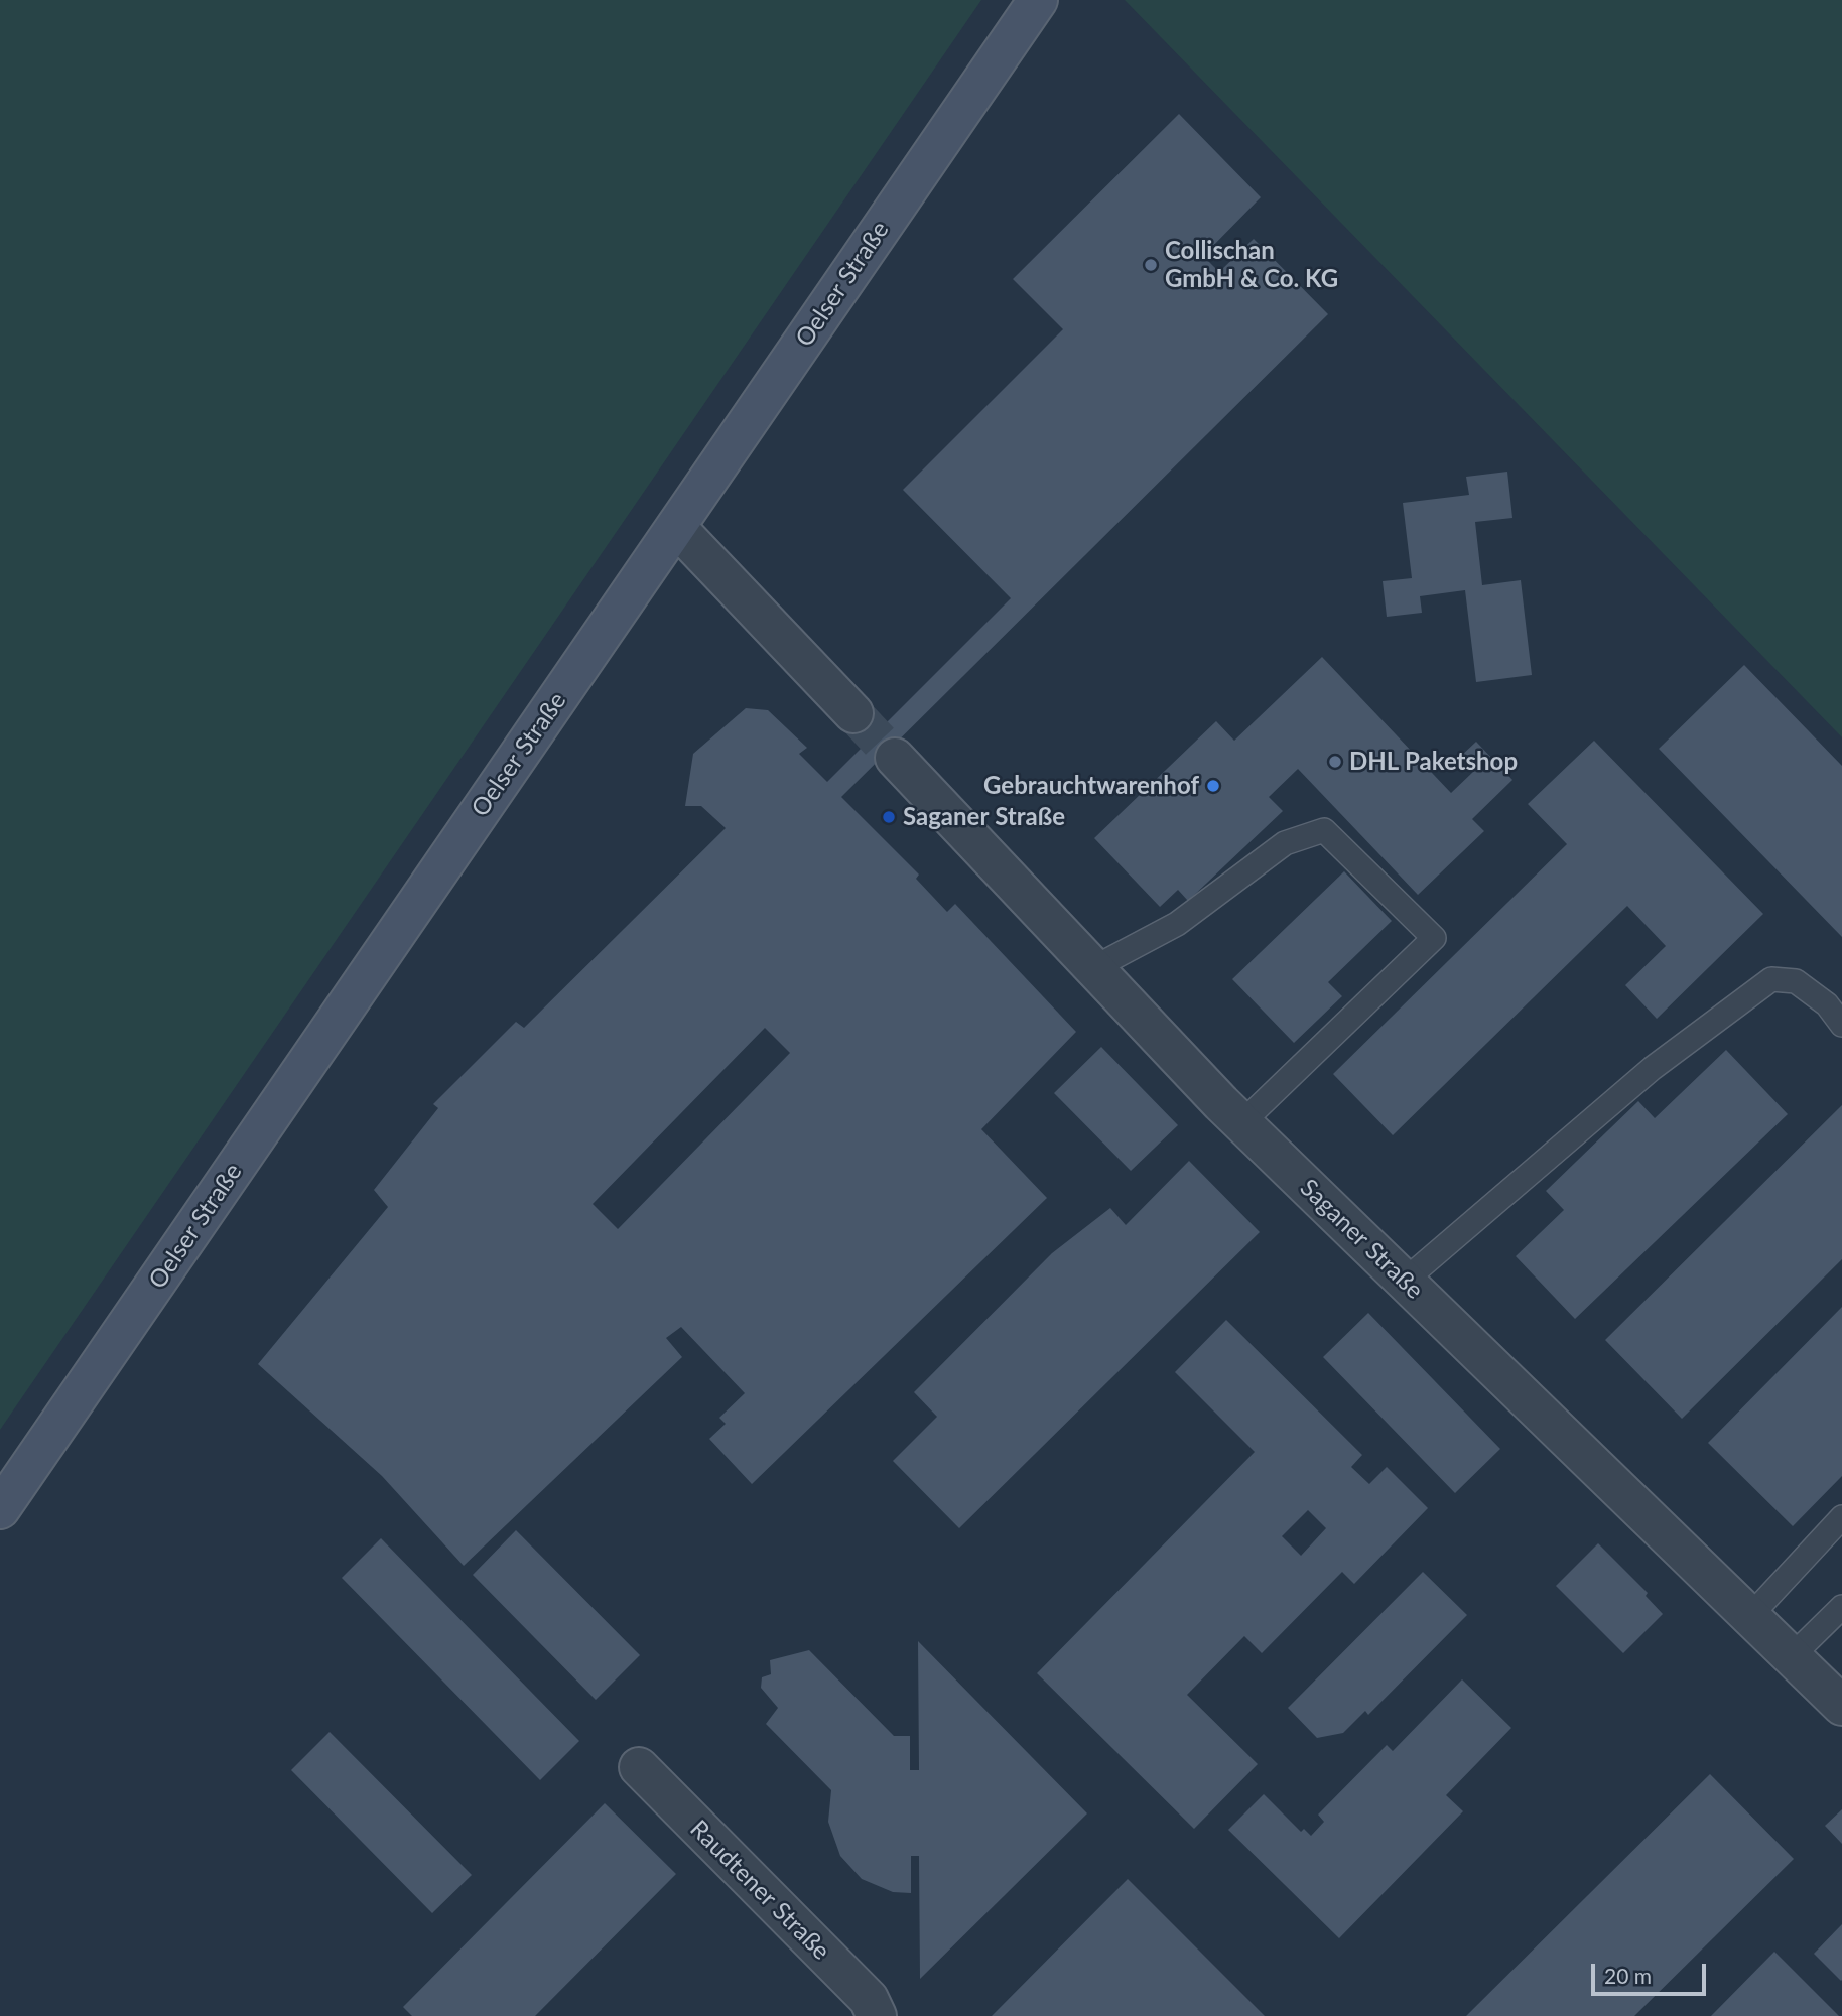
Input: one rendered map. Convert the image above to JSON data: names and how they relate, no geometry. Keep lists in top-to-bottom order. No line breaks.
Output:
{"streets":{"main road":["Oelser Straße"],"street":["Saganer Straße","Raudtener Straße"]},"places":["Collischan GmbH & Co. KG","DHL Paketshop","Gebrauchtwarenhof","Saganer Straße"],"scale_bar":"20 m"}
